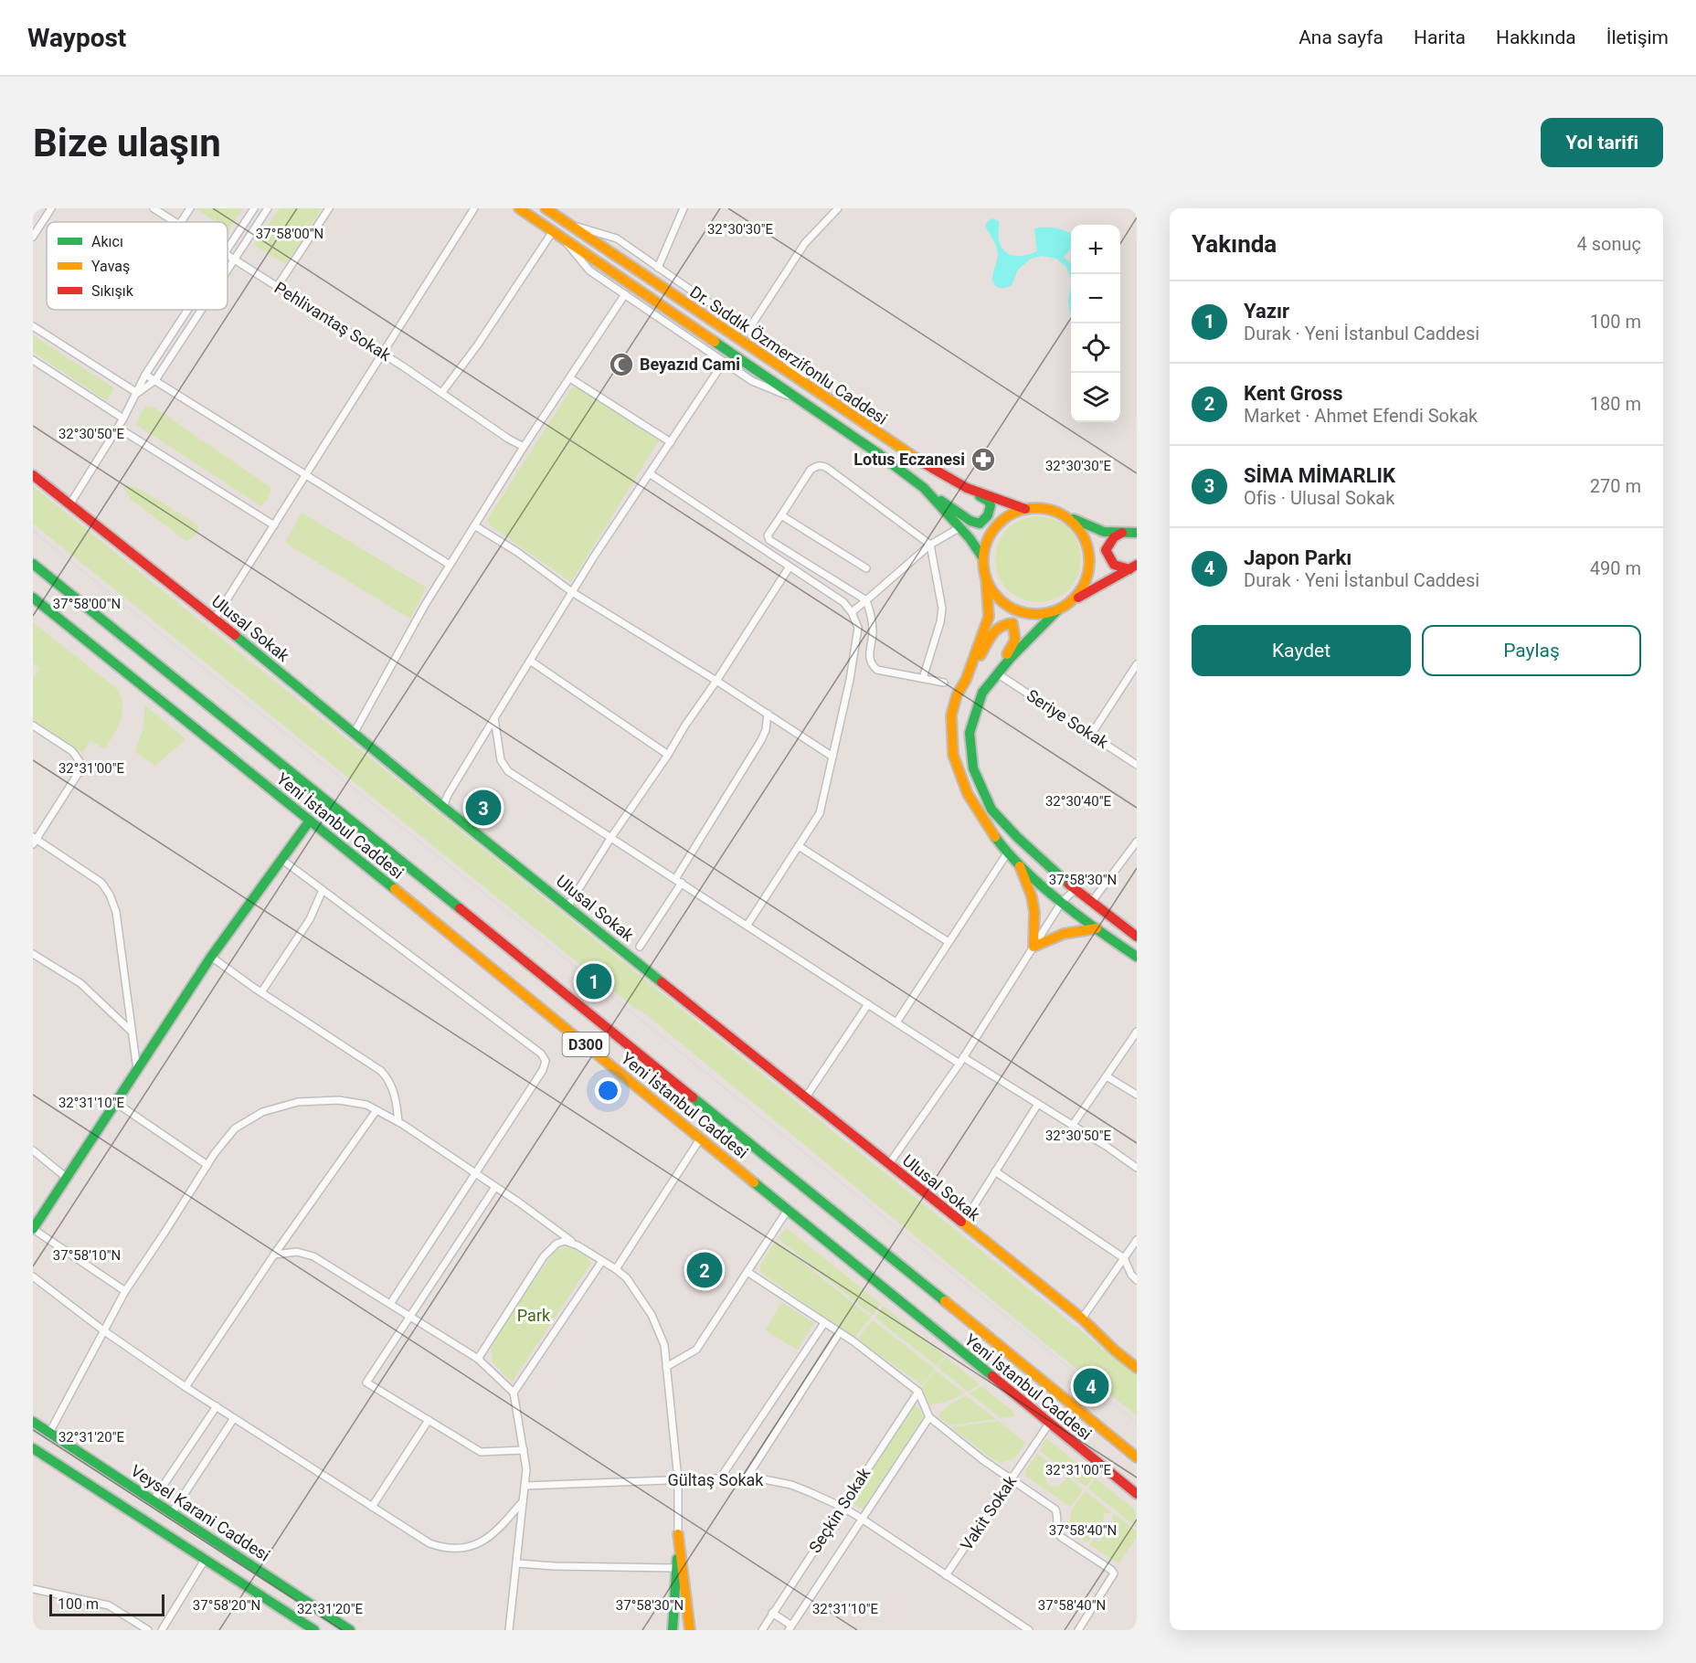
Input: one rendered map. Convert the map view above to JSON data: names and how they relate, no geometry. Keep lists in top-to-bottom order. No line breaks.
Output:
{"streets":{"main road":["Dr. Sıddık Özmerzifonlu Caddesi","Ulusal Sokak","Yeni İstanbul Caddesi","D300","Veysel Karani Caddesi"],"street":["Pehlivantaş Sokak","Seriye Sokak","Gültaş Sokak","Seçkin Sokak","Vakit Sokak"]},"crossings":[["Yeni İstanbul Caddesi","Vakit Sokak"],["Gültaş Sokak","Seçkin Sokak"],["Gültaş Sokak","Vakit Sokak"]],"parks":["Park"],"places":{"mosque":["Beyazıd Cami"],"pharmacy":["Lotus Eczanesi"]},"legend":["Akıcı","Yavaş","Sıkışık"],"scale_bar":"100 m","page":{"header":"Waypost","nav":["Ana sayfa","Harita","Hakkında","İletişim"],"buttons":["Yol tarifi",["Kaydet","Paylaş"]],"title":"Bize ulaşın","heading":["Yakında","4 sonuç"],"map_buttons":["+","−"],"list":[{"mark":"1","name":"Yazır","note":"Durak · Yeni İstanbul Caddesi","value":"100 m"},{"mark":"2","name":"Kent Gross","note":"Market · Ahmet Efendi Sokak","value":"180 m"},{"mark":"3","name":"SİMA MİMARLIK","note":"Ofis · Ulusal Sokak","value":"270 m"},{"mark":"4","name":"Japon Parkı","note":"Durak · Yeni İstanbul Caddesi","value":"490 m"}],"pins":["3","1","2","4"],"scale":"100 m"},"coordinates":["32°30'30\"E","37°58'00\"N","32°30'50\"E","32°31'00\"E","32°30'40\"E","37°58'30\"N","32°31'10\"E","37°58'10\"N","32°31'20\"E","37°58'40\"N","37°58'20\"N"]}
